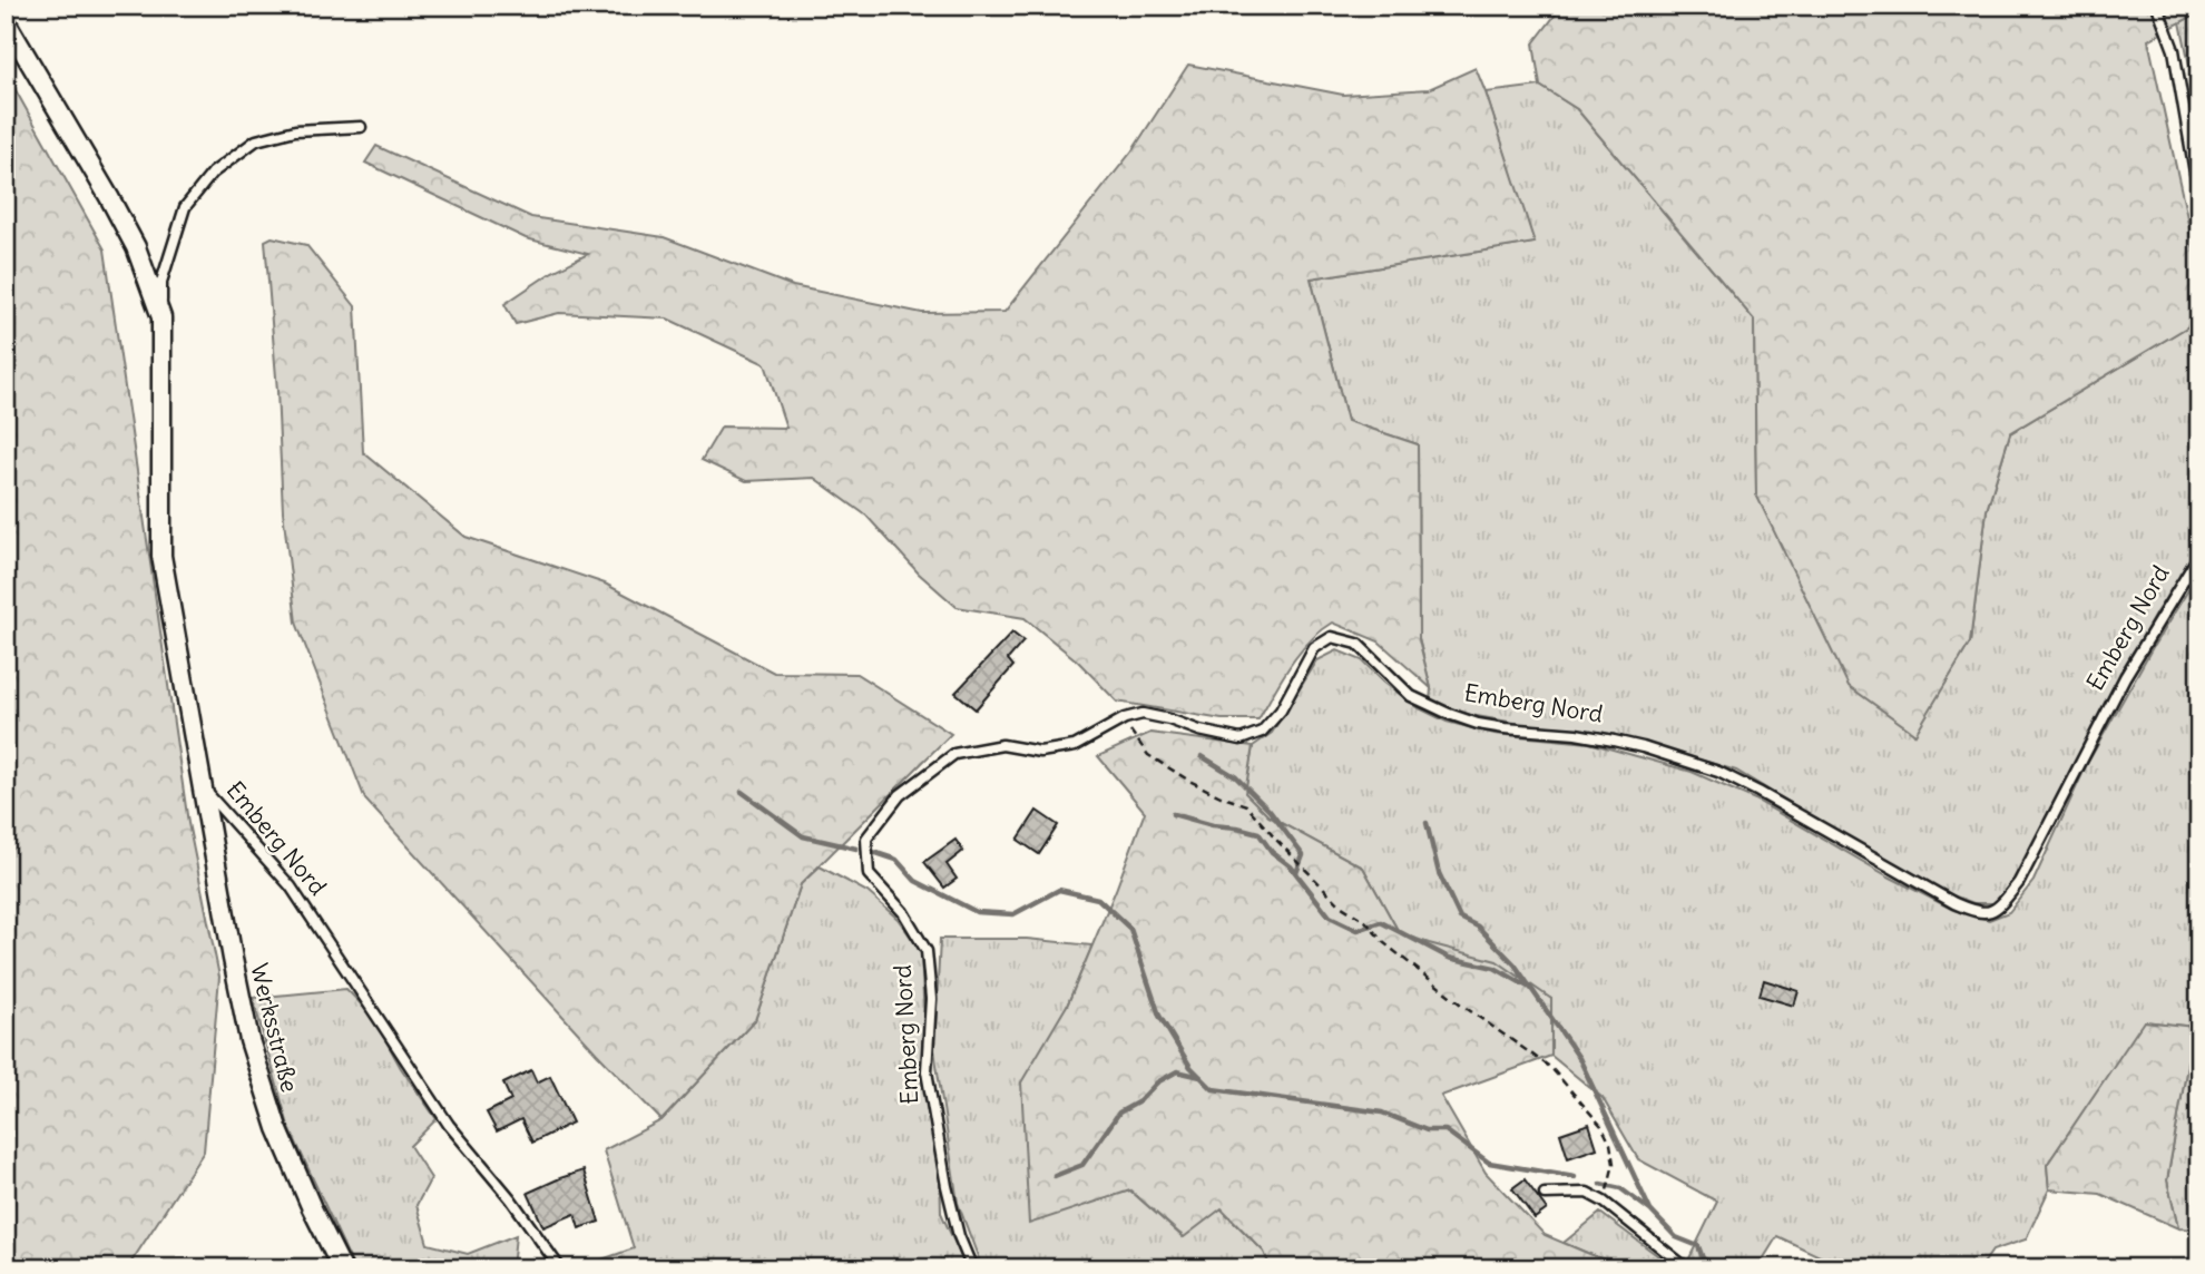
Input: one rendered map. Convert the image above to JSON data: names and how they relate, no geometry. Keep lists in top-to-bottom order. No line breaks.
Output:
{"streets":{"street":["Emberg Nord","Werksstraße"]},"crossings":[["Emberg Nord","Werksstraße"]]}
